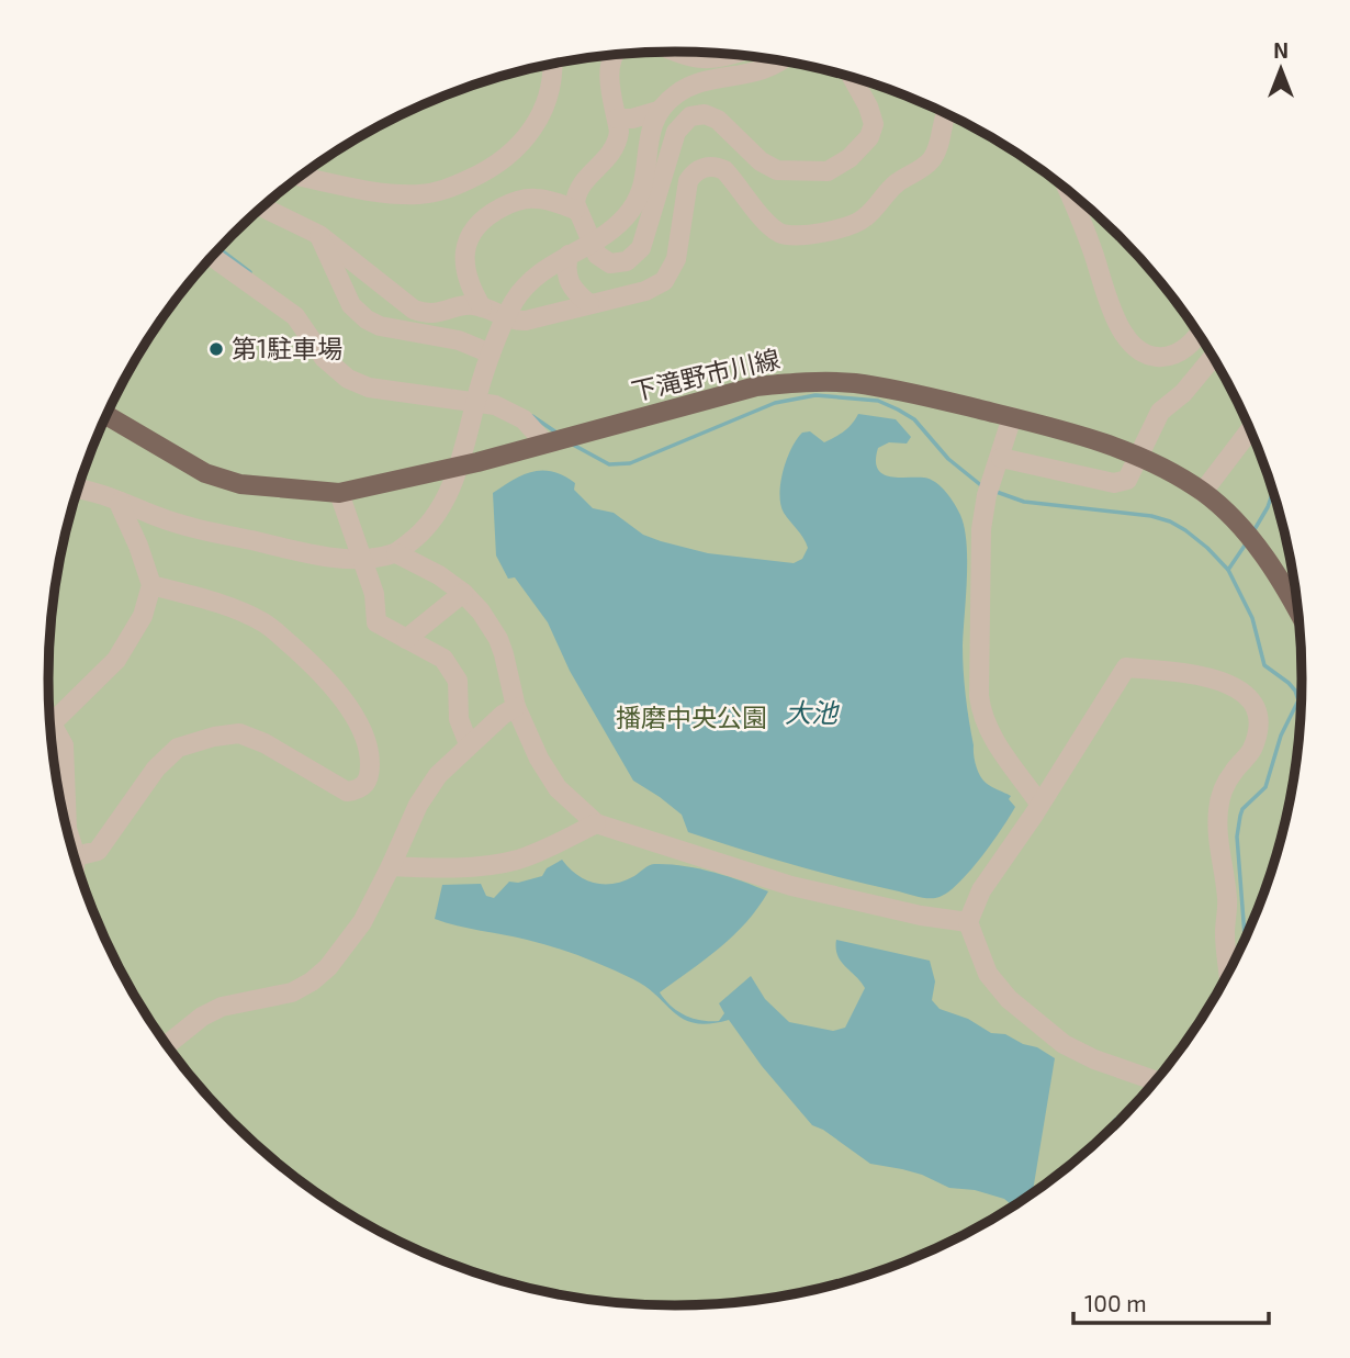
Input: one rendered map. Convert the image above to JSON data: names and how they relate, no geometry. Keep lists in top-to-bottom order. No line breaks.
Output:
{"streets":{"main road":["下滝野市川線"]},"water":["大池"],"parks":["播磨中央公園"],"places":["第1駐車場"],"scale_bar":"100 m","north":"top"}
